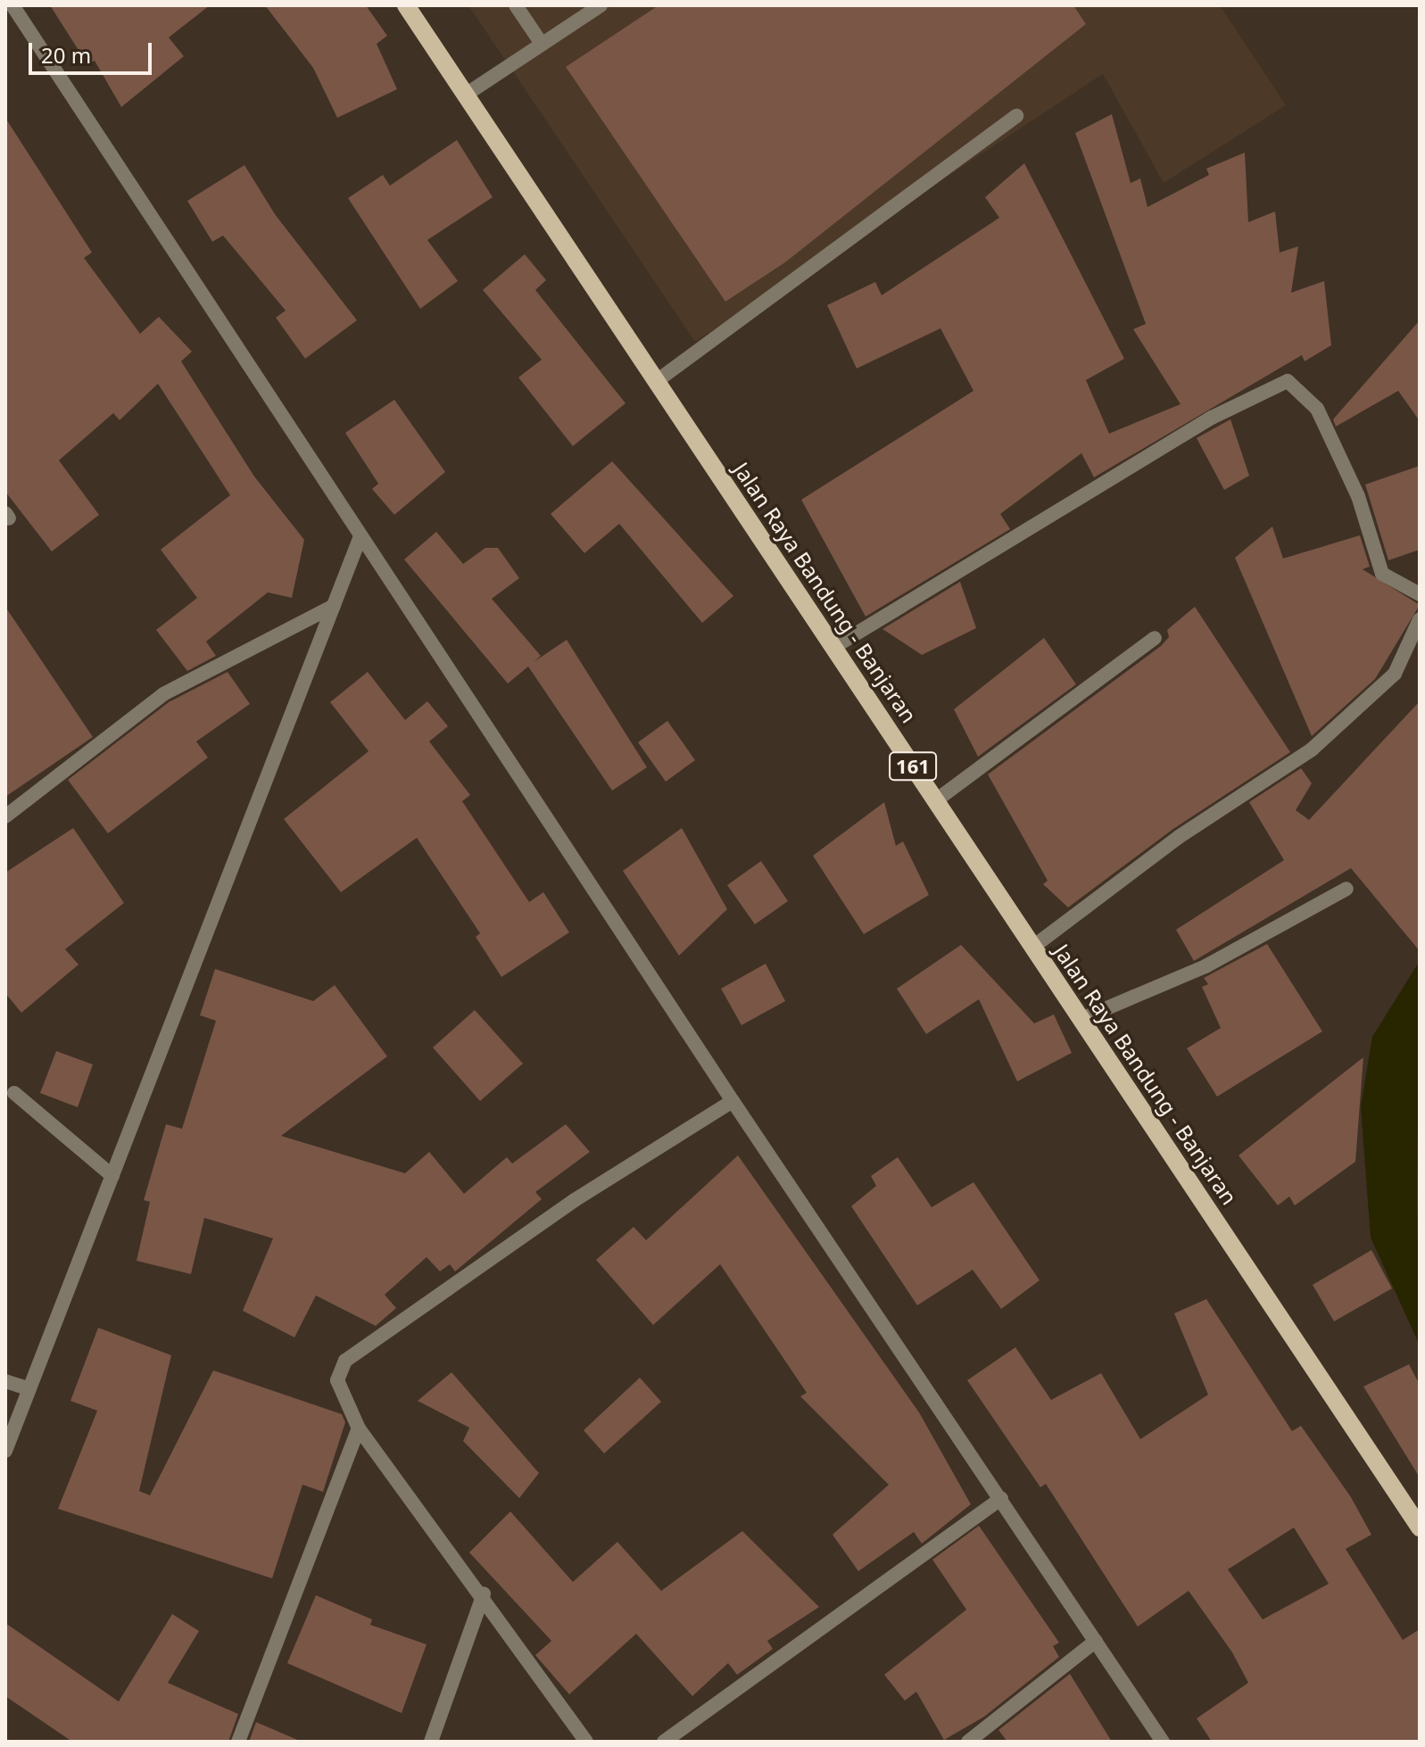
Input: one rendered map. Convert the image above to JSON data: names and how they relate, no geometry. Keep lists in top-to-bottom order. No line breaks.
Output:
{"streets":{"main road":["Jalan Raya Bandung - Banjaran","161"]},"scale_bar":"20 m"}
